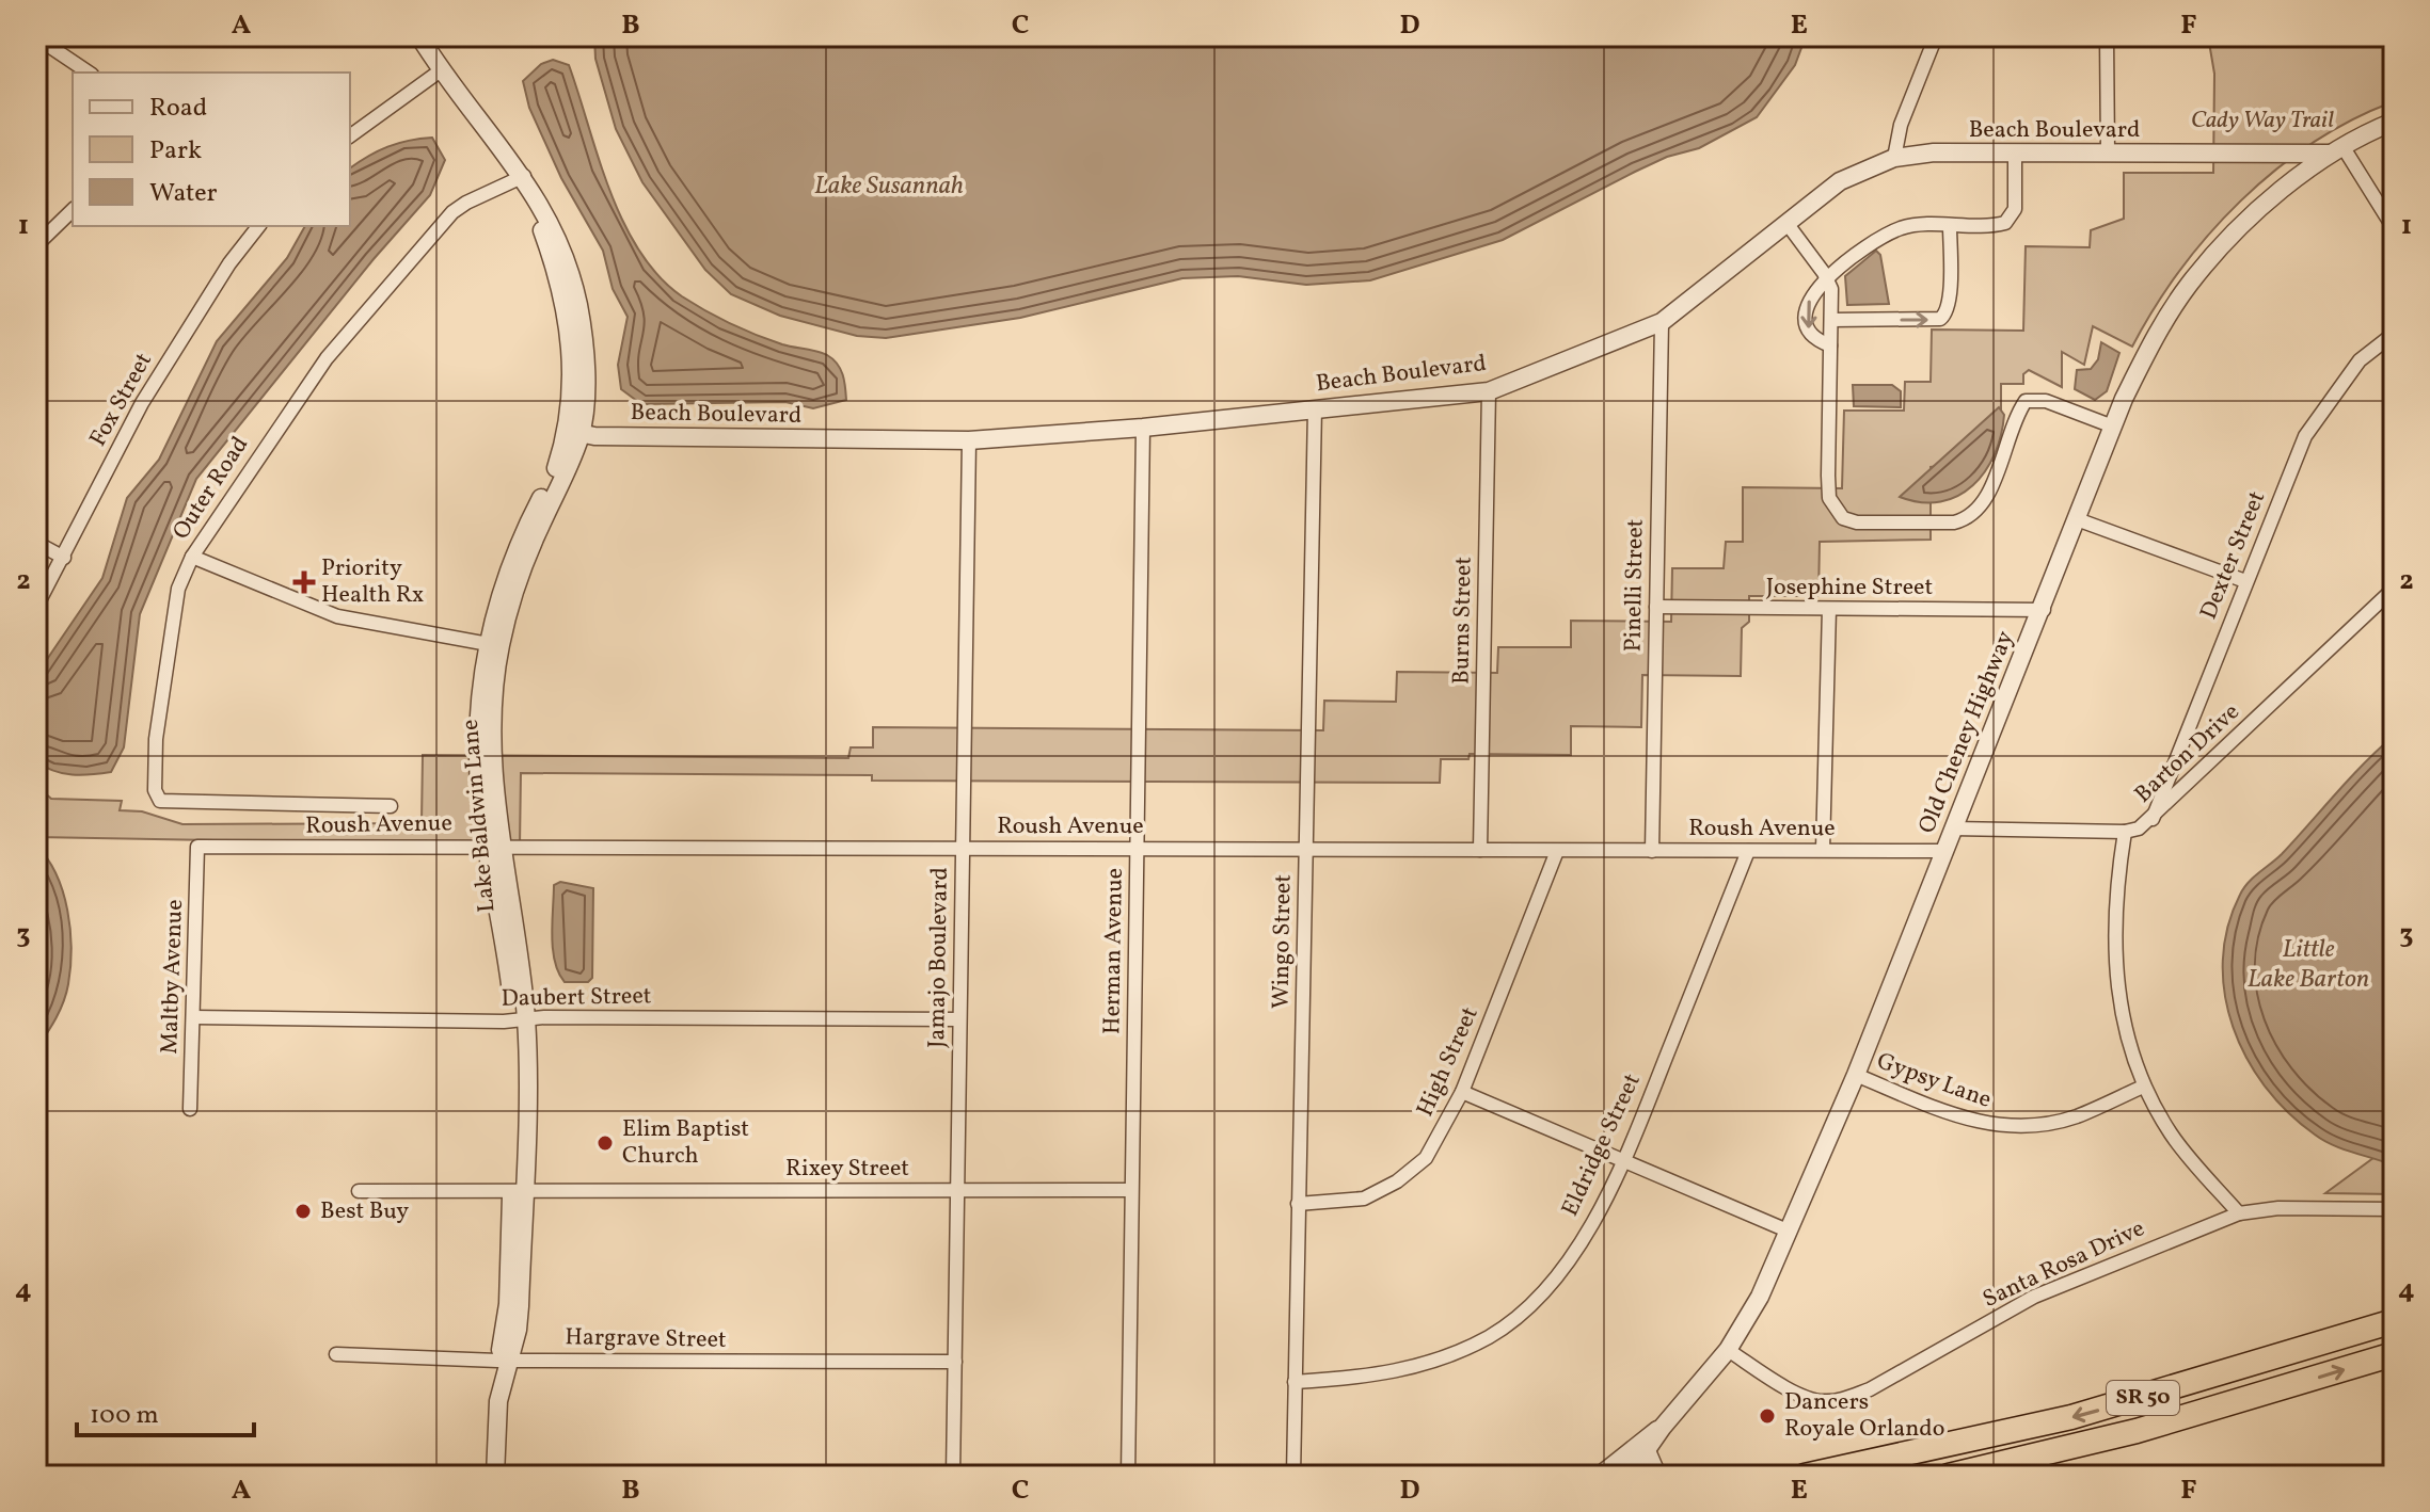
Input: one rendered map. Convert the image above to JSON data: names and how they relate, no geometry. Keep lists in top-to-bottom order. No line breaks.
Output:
{"streets":{"highway":["SR 50"],"street":["Beach Boulevard","Fox Street","Outer Road","Dexter Street","Pinelli Street","Josephine Street","Burns Street","Old Cheney Highway","Barton Drive","Lake Baldwin Lane","Roush Avenue","Wingo Street","Herman Avenue","Jamajo Boulevard","Maltby Avenue","Daubert Street","High Street","Gypsy Lane","Eldridge Street","Rixey Street","Santa Rosa Drive","Hargrave Street"]},"crossings":[["Beach Boulevard","Pinelli Street"],["Beach Boulevard","Burns Street"],["Beach Boulevard","Old Cheney Highway"],["Beach Boulevard","Lake Baldwin Lane"],["Beach Boulevard","Wingo Street"],["Beach Boulevard","Herman Avenue"],["Beach Boulevard","Jamajo Boulevard"],["Outer Road","Lake Baldwin Lane"],["Dexter Street","Barton Drive"],["Pinelli Street","Josephine Street"],["Pinelli Street","Roush Avenue"],["Josephine Street","Old Cheney Highway"],["Burns Street","Roush Avenue"],["Old Cheney Highway","Roush Avenue"],["Old Cheney Highway","Gypsy Lane"],["Old Cheney Highway","Santa Rosa Drive"],["Barton Drive","Gypsy Lane"],["Barton Drive","Santa Rosa Drive"],["Lake Baldwin Lane","Roush Avenue"],["Lake Baldwin Lane","Daubert Street"],["Lake Baldwin Lane","Rixey Street"],["Lake Baldwin Lane","Hargrave Street"],["Roush Avenue","Wingo Street"],["Roush Avenue","Herman Avenue"],["Roush Avenue","Jamajo Boulevard"],["Roush Avenue","Maltby Avenue"],["Roush Avenue","High Street"],["Roush Avenue","Eldridge Street"],["Wingo Street","High Street"],["Wingo Street","Eldridge Street"],["Herman Avenue","Rixey Street"],["Jamajo Boulevard","Daubert Street"],["Jamajo Boulevard","Rixey Street"],["Jamajo Boulevard","Hargrave Street"],["Maltby Avenue","Daubert Street"]],"water":["Lake Susannah","Little Lake Barton"],"parks":["Cady Way Trail"],"places":{"health":["Priority Health Rx"],"other":["Elim Baptist Church","Best Buy","Dancers Royale Orlando"]},"legend":["Road","Park","Water"],"scale_bar":"100 m","grid":{"columns":["A","B","C","D","E","F"],"rows":["1","2","3","4"]}}
